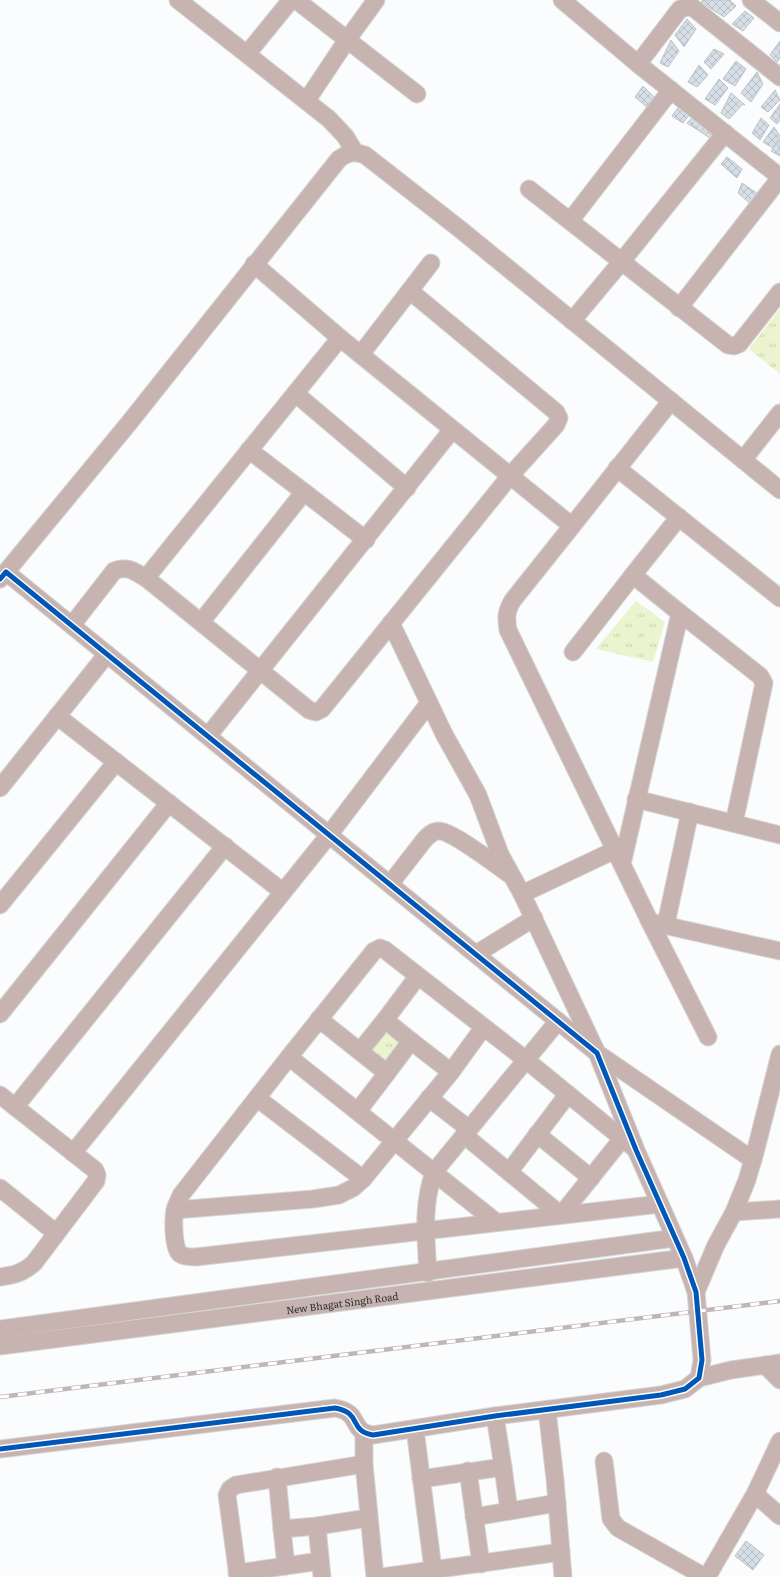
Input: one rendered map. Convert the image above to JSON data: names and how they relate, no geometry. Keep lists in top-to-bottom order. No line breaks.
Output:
{"streets":{"street":["New Bhagat Singh Road"]}}
